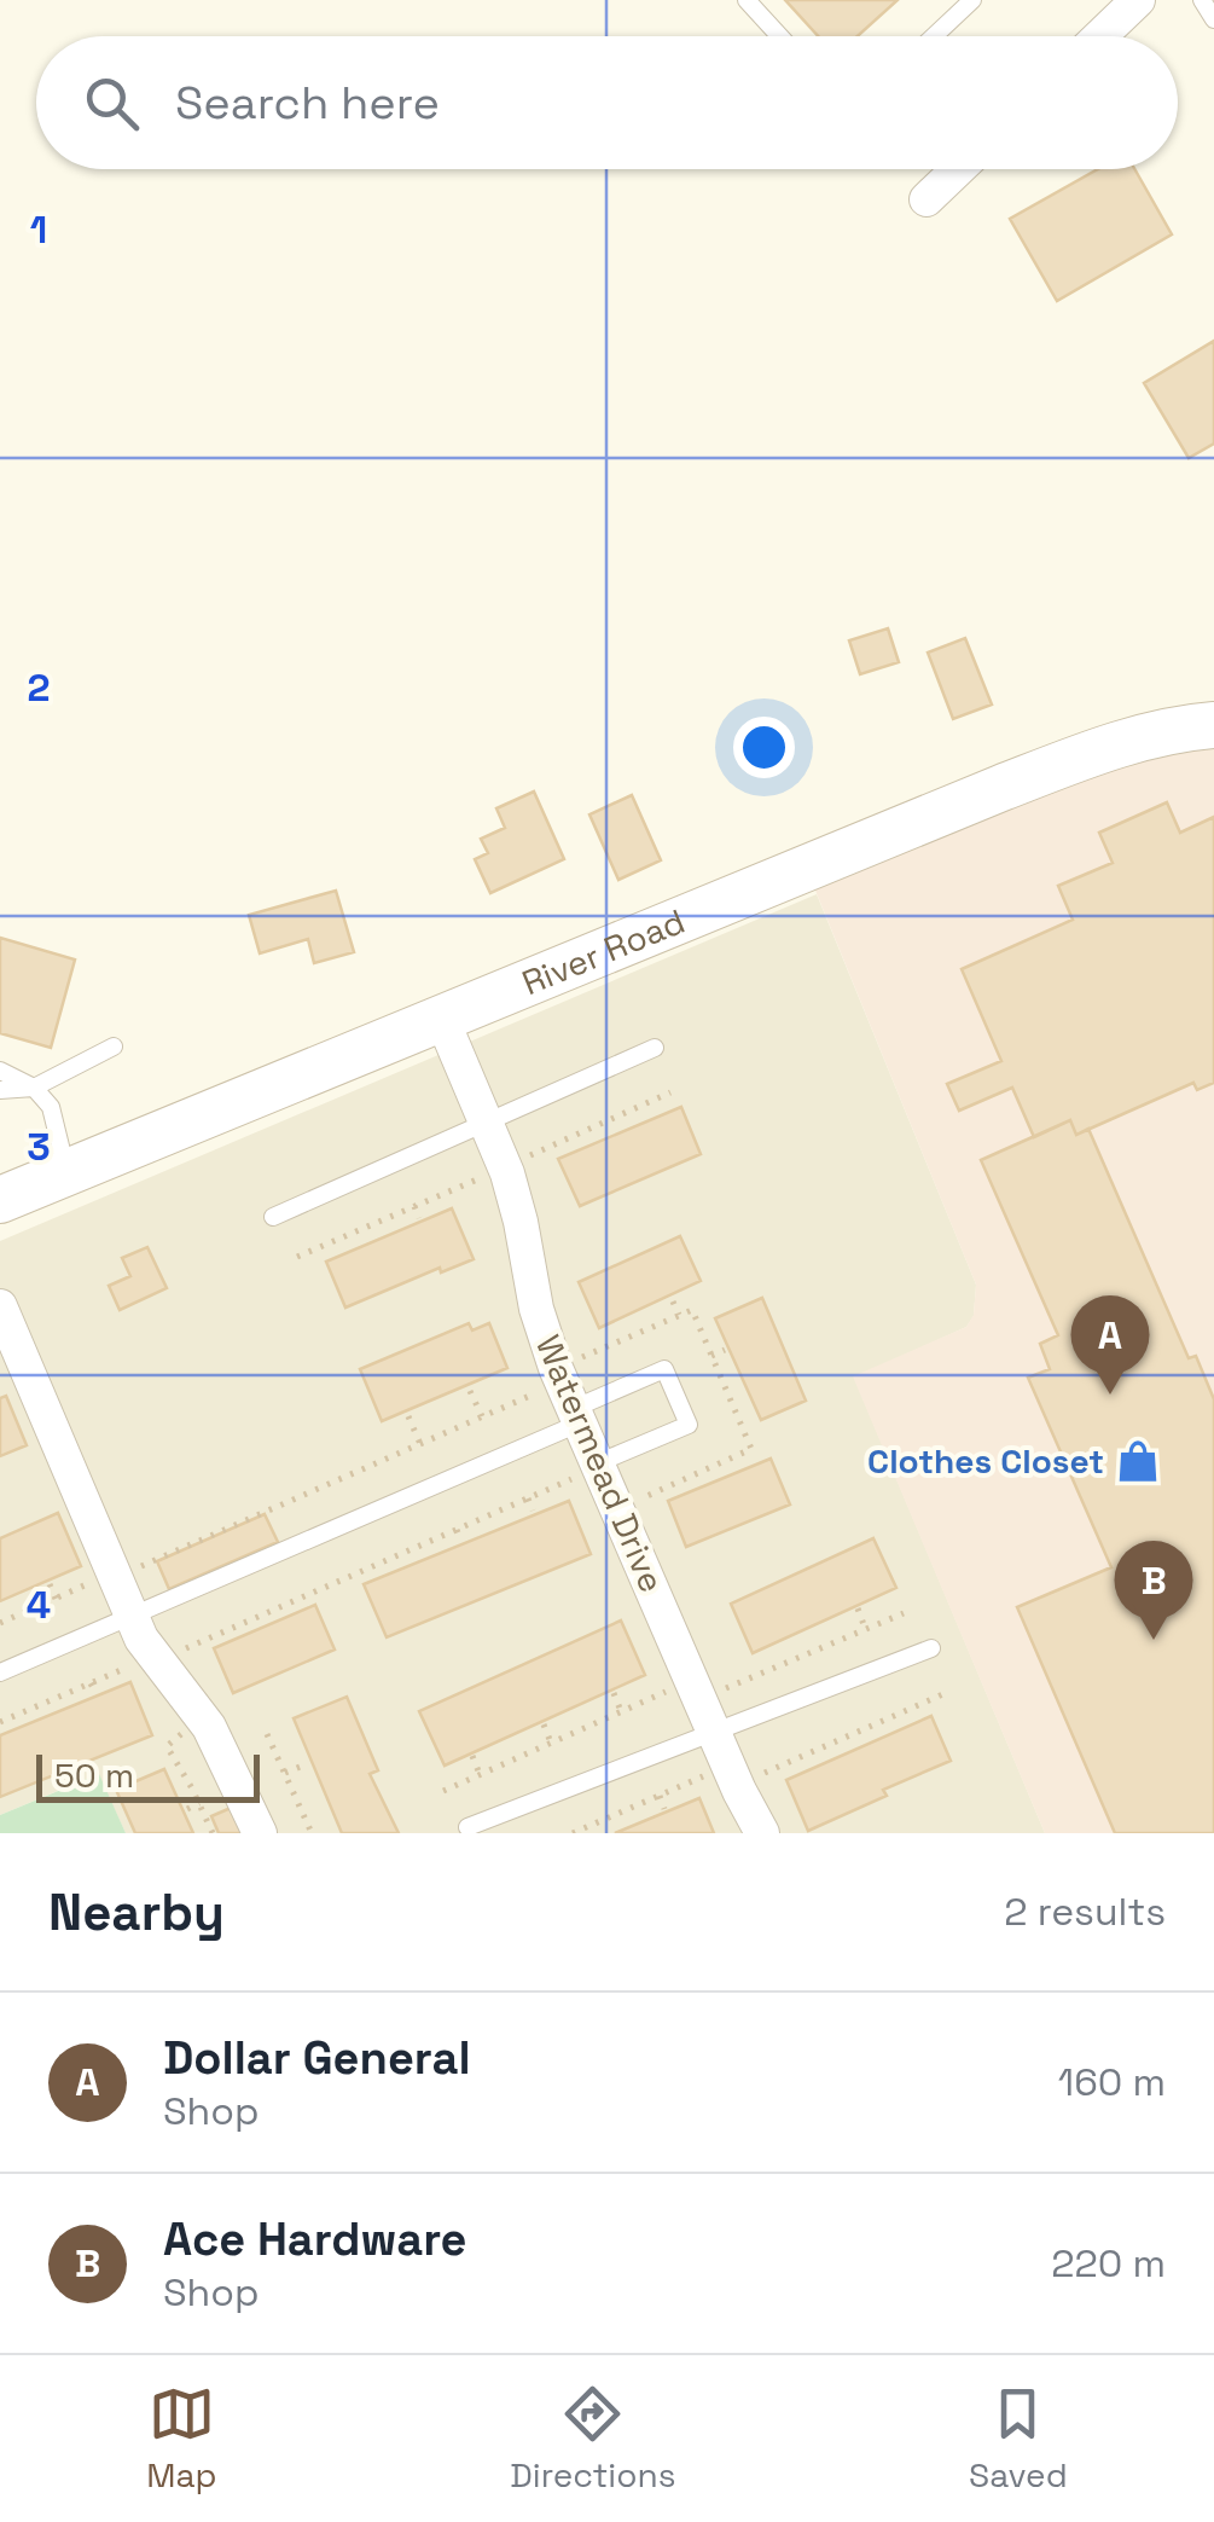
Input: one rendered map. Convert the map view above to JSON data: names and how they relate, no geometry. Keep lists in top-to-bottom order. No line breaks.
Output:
{"streets":{"main road":["River Road"],"street":["Watermead Drive"]},"crossings":[["River Road","Watermead Drive"]],"places":{"shop":["Clothes Closet"]},"scale_bar":"50 m","page":{"search":"Search here","pins":["A","B"],"scale":"50 m","heading":["Nearby","2 results"],"list":[{"mark":"A","name":"Dollar General","note":"Shop","value":"160 m"},{"mark":"B","name":"Ace Hardware","note":"Shop","value":"220 m"}],"nav":["Map","Directions","Saved"]},"grid":{"rows":["1","2","3","4"]}}
